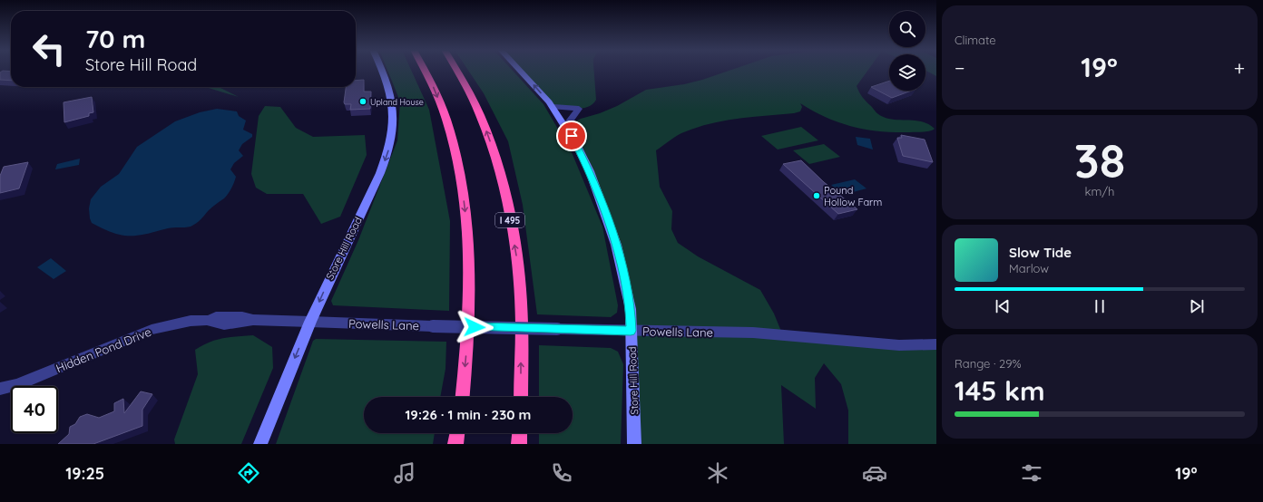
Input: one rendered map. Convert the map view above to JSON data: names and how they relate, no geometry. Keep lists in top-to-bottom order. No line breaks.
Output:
{"streets":{"highway":["I 495"],"main road":["Store Hill Road"],"street":["Powells Lane","Hidden Pond Drive"]},"crossings":[["Store Hill Road","Powells Lane"],["Store Hill Road","Hidden Pond Drive"],["Powells Lane","Hidden Pond Drive"]],"one_way":["Store Hill Road"],"places":["Upland House","Pound Hollow Farm"],"page":{"tile":["Climate",["38","km/h"],["Range · 29%","145 km"]],"turn":["70 m","Store Hill Road"],"heat":["−","19°","+"],"song":["Slow Tide","Marlow"],"limit":"40","trip":"19:26 · 1 min · 230 m","tabs":["19:25","19°"]}}
